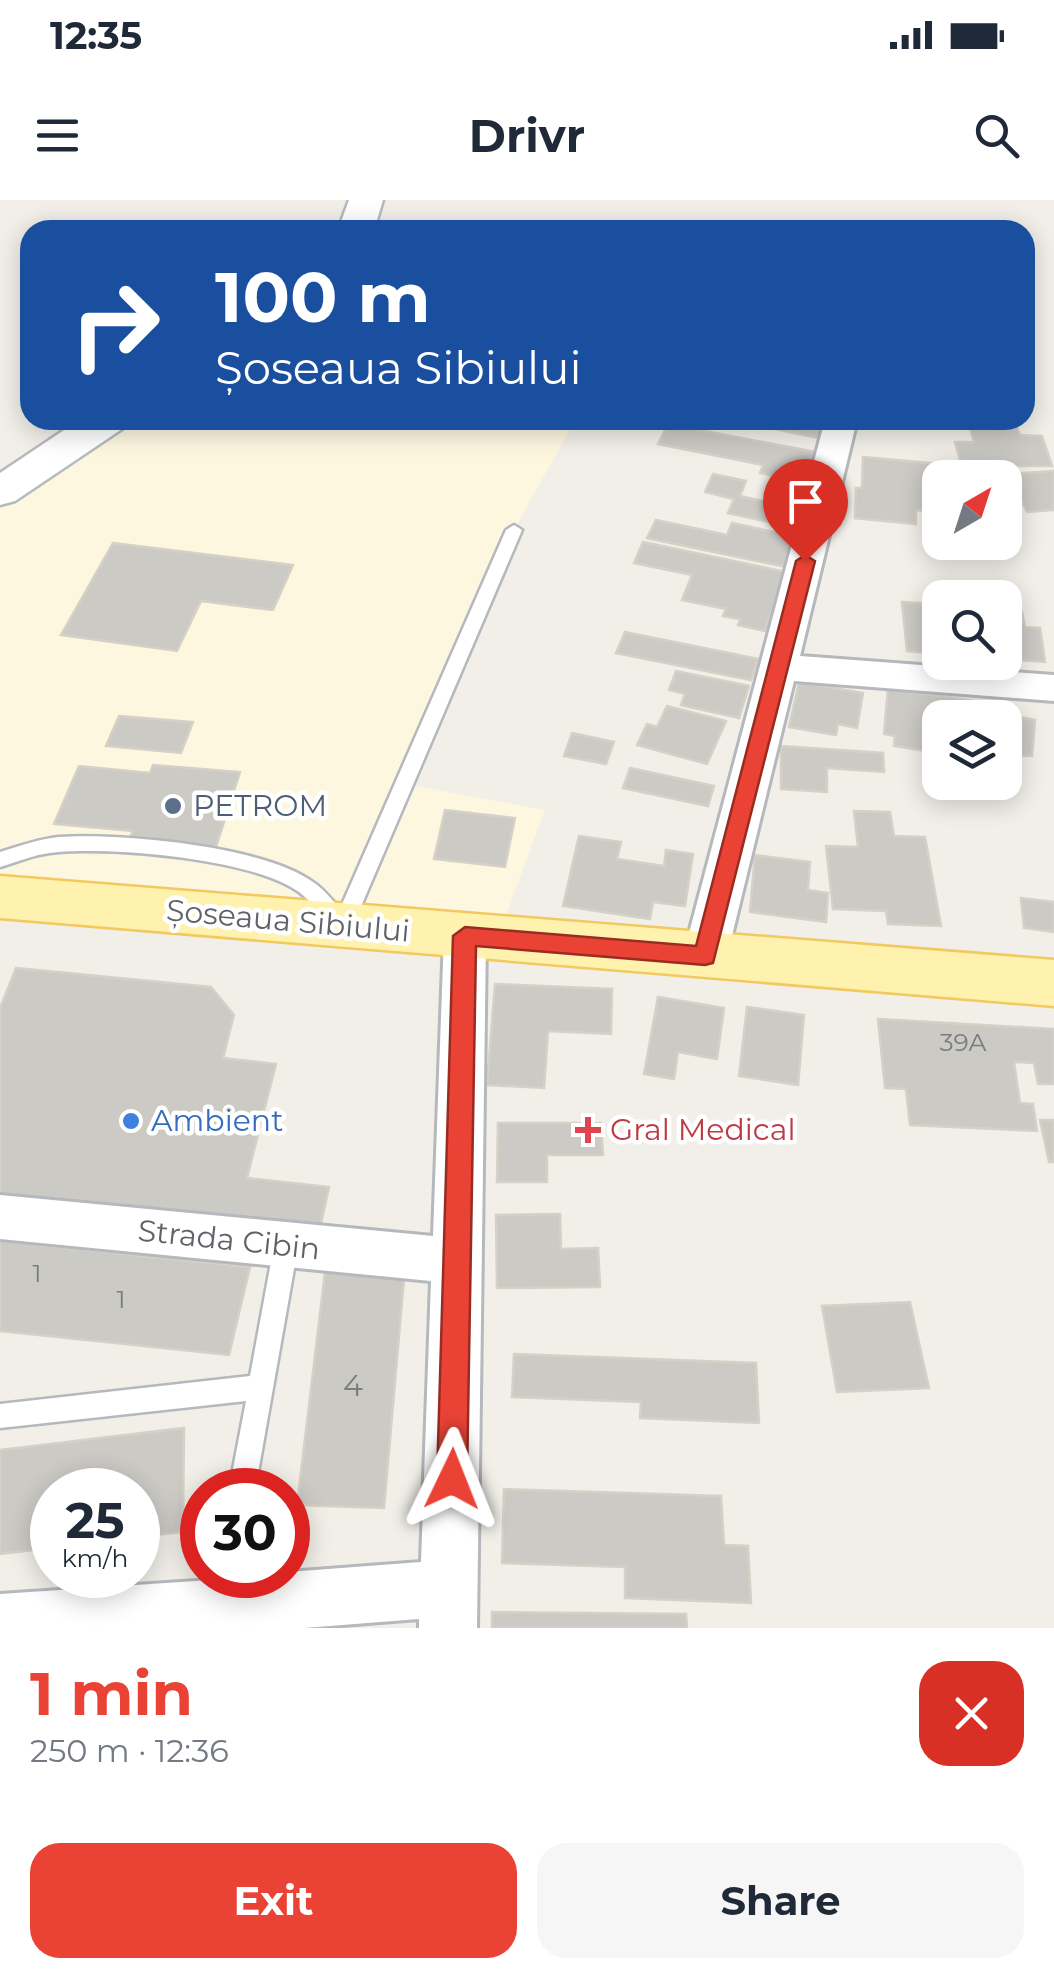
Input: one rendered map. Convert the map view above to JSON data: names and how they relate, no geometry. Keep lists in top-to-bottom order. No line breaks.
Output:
{"streets":{"main road":["Șoseaua Sibiului"],"street":["Strada Cibin"]},"places":{"other":["PETROM","Ambient"],"health":["Gral Medical"]},"house_numbers":["39A","1","1","4"],"north":"top right","page":{"status":"12:35","header":"Drivr","turn":["100 m","Șoseaua Sibiului"],"speed":"25 km/h","limit":"30","heading":["1 min","250 m · 12:36"],"buttons":["Exit","Share"]}}
